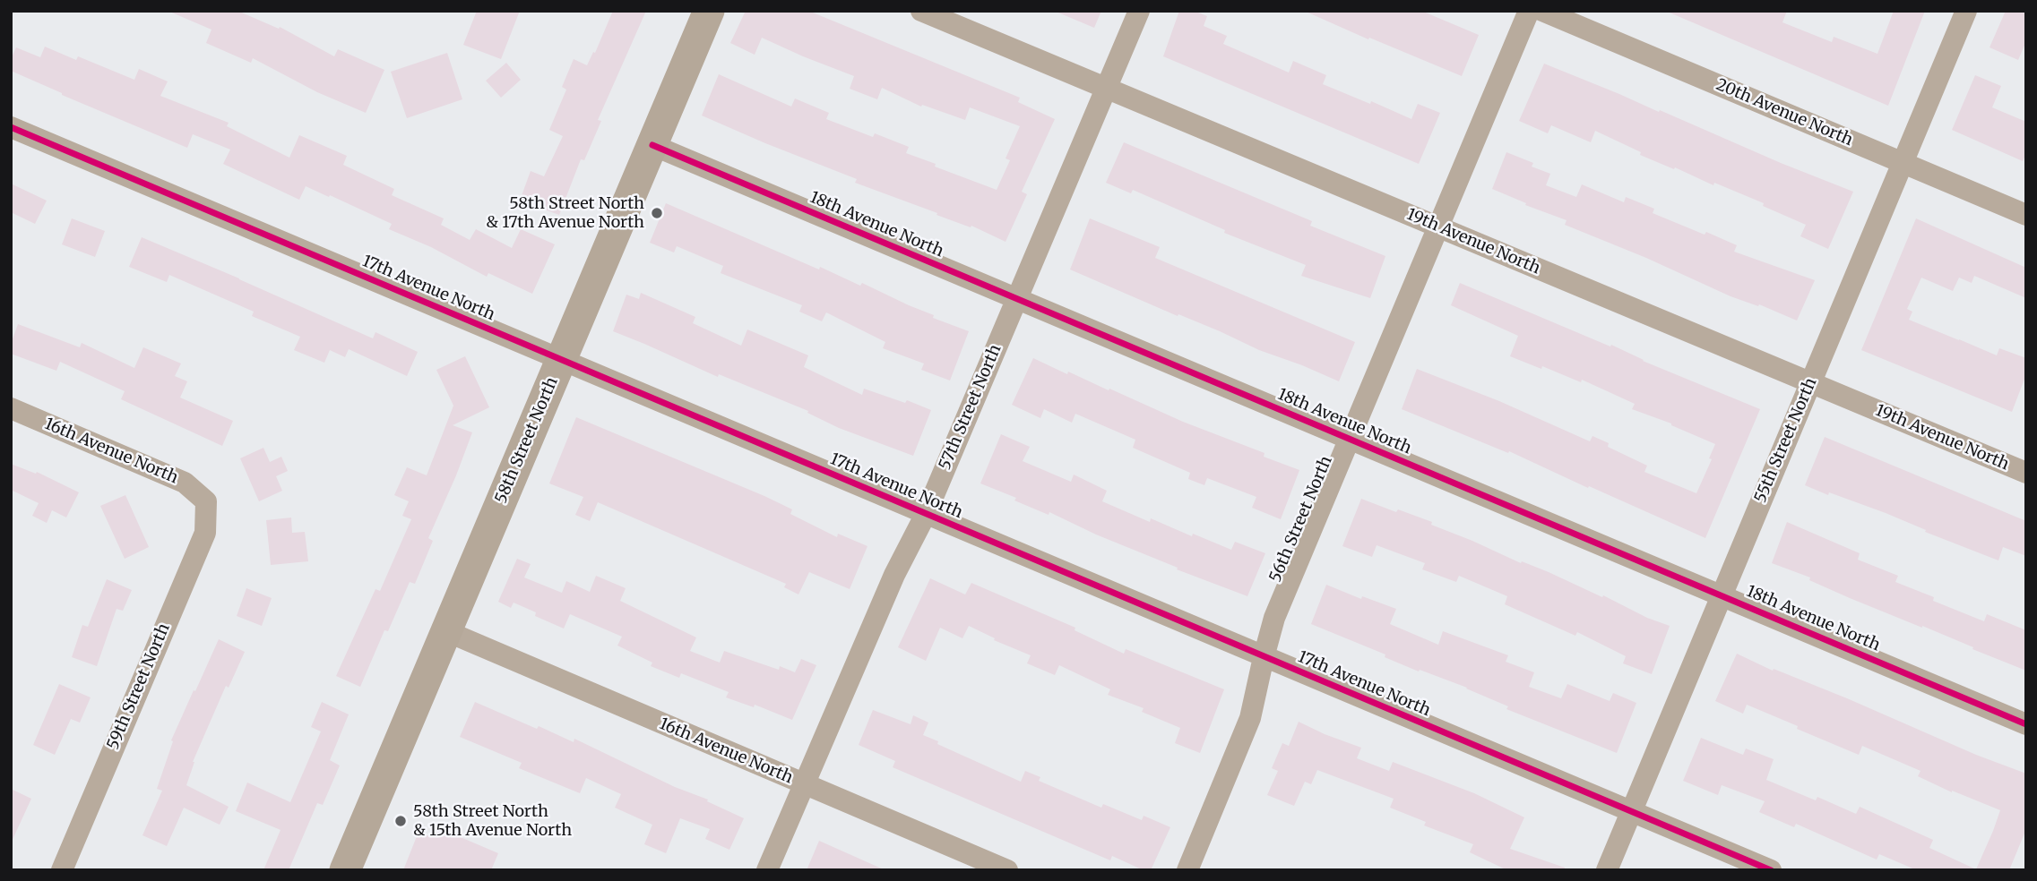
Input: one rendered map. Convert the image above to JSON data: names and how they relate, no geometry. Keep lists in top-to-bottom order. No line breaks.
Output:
{"streets":{"street":["20th Avenue North","18th Avenue North","19th Avenue North","17th Avenue North","57th Street North","58th Street North","55th Street North","16th Avenue North","56th Street North","59th Street North"]},"crossings":[["20th Avenue North","55th Street North"],["18th Avenue North","57th Street North"],["18th Avenue North","58th Street North"],["18th Avenue North","55th Street North"],["18th Avenue North","56th Street North"],["19th Avenue North","57th Street North"],["19th Avenue North","55th Street North"],["19th Avenue North","56th Street North"],["17th Avenue North","57th Street North"],["17th Avenue North","58th Street North"],["17th Avenue North","55th Street North"],["17th Avenue North","56th Street North"],["57th Street North","16th Avenue North"],["58th Street North","16th Avenue North"],["16th Avenue North","59th Street North"]],"places":["58th Street North & 17th Avenue North","58th Street North & 15th Avenue North"]}
